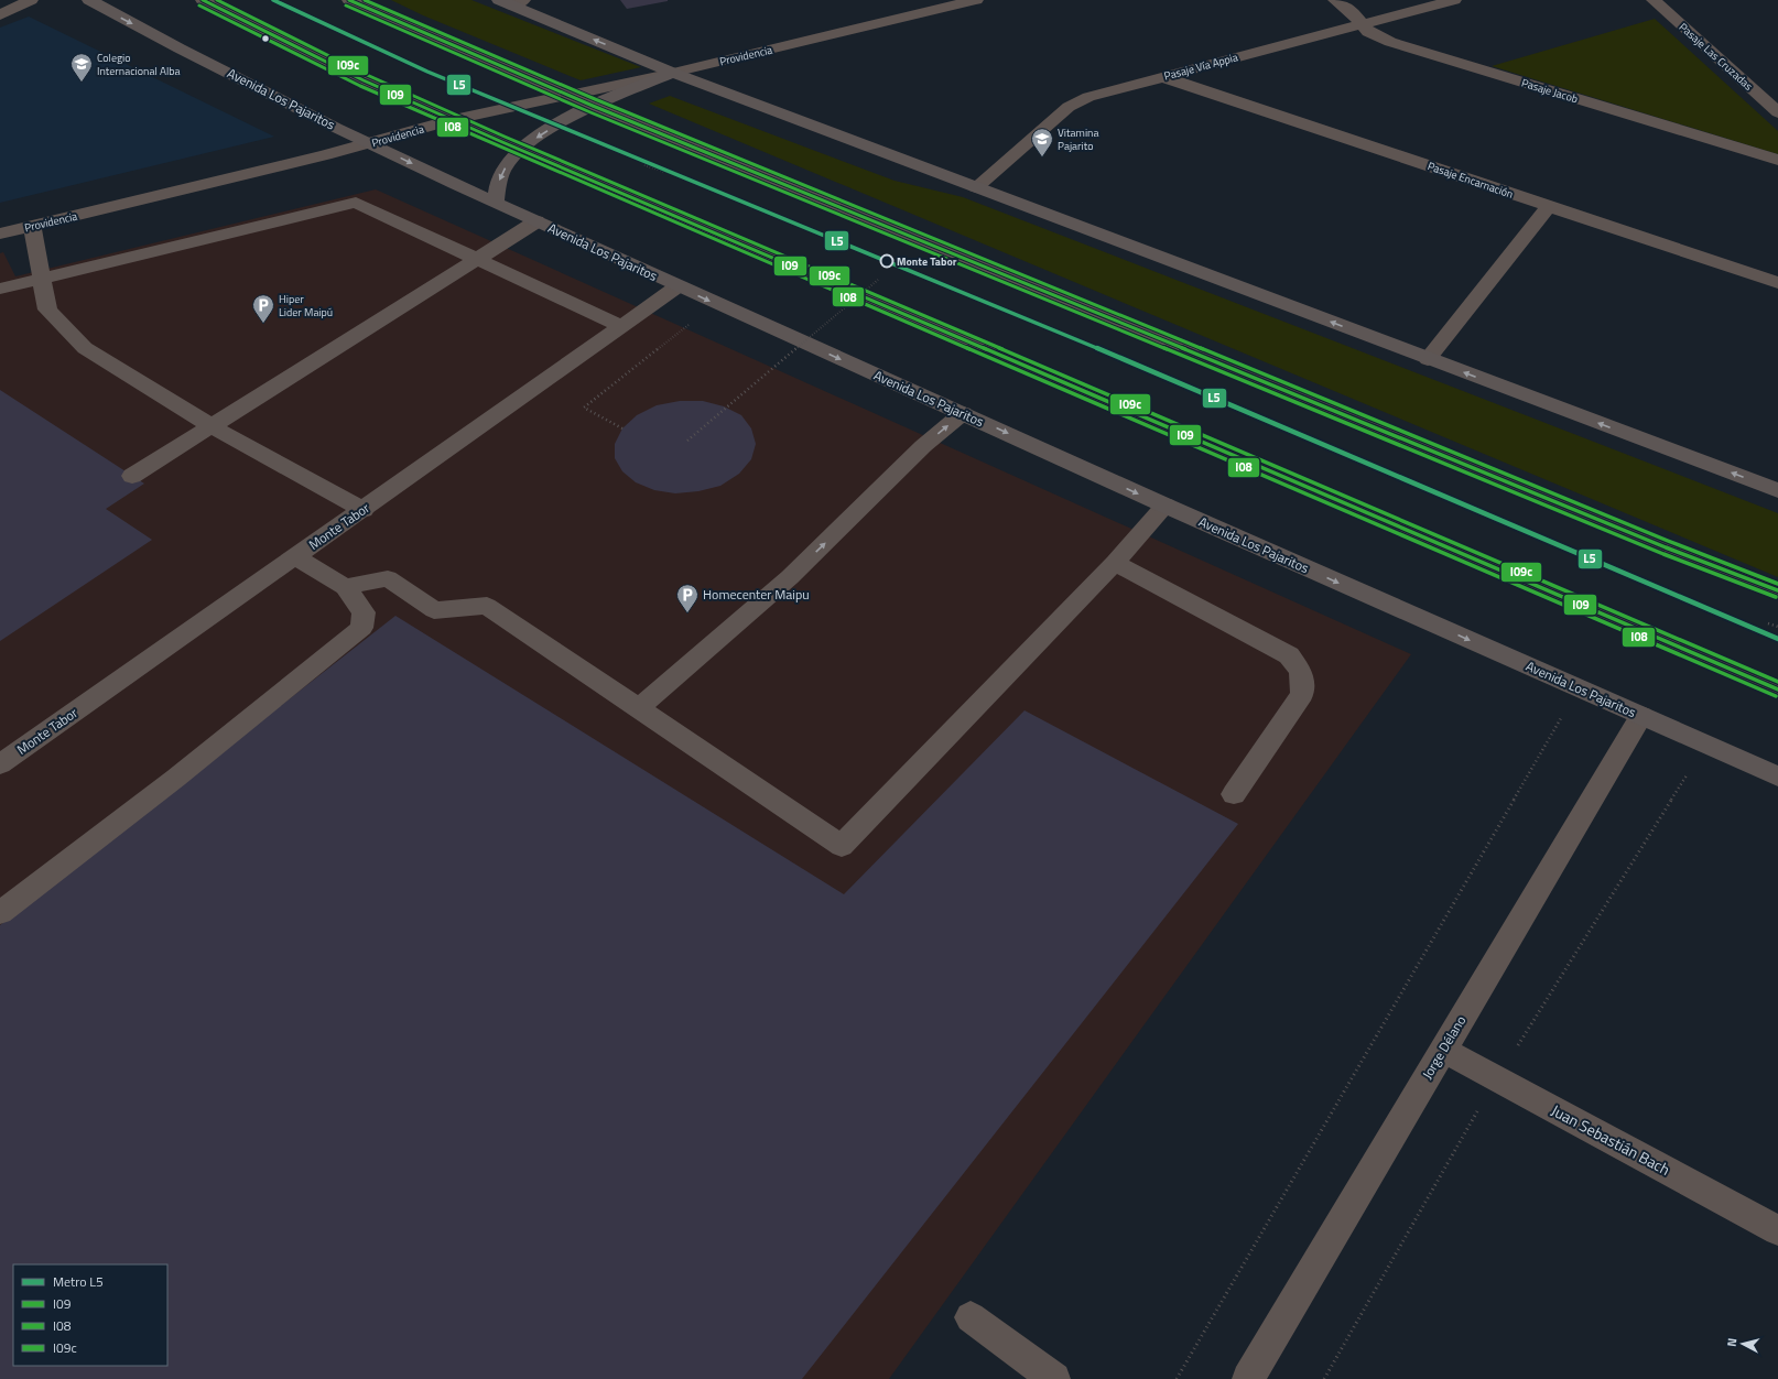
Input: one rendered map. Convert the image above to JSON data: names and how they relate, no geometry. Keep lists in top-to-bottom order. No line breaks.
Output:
{"streets":{"main road":["Avenida Los Pajaritos"],"street":["Providencia","Pasaje Las Cruzadas","Pasaje Vía Appia","Pasaje Jacob","Pasaje Encarnación","Monte Tabor","Jorge Délano","Juan Sebastián Bach"]},"crossings":[["Providencia","Avenida Los Pajaritos"],["Pasaje Vía Appia","Pasaje Jacob"],["Pasaje Vía Appia","Pasaje Encarnación"],["Avenida Los Pajaritos","Monte Tabor"],["Avenida Los Pajaritos","Jorge Délano"],["Jorge Délano","Juan Sebastián Bach"]],"one_way":["Avenida Los Pajaritos"],"places":{"school or university":["Colegio Internacional Alba","Vitamina Pajarito"],"other":["Monte Tabor"],"parking":["Hiper Lider Maipú","Homecenter Maipu"]},"lines":["metro line L5","transit line I09","transit line I09c","transit line I08"],"legend":["Metro L5","I09","I08","I09c"],"north":"left"}
